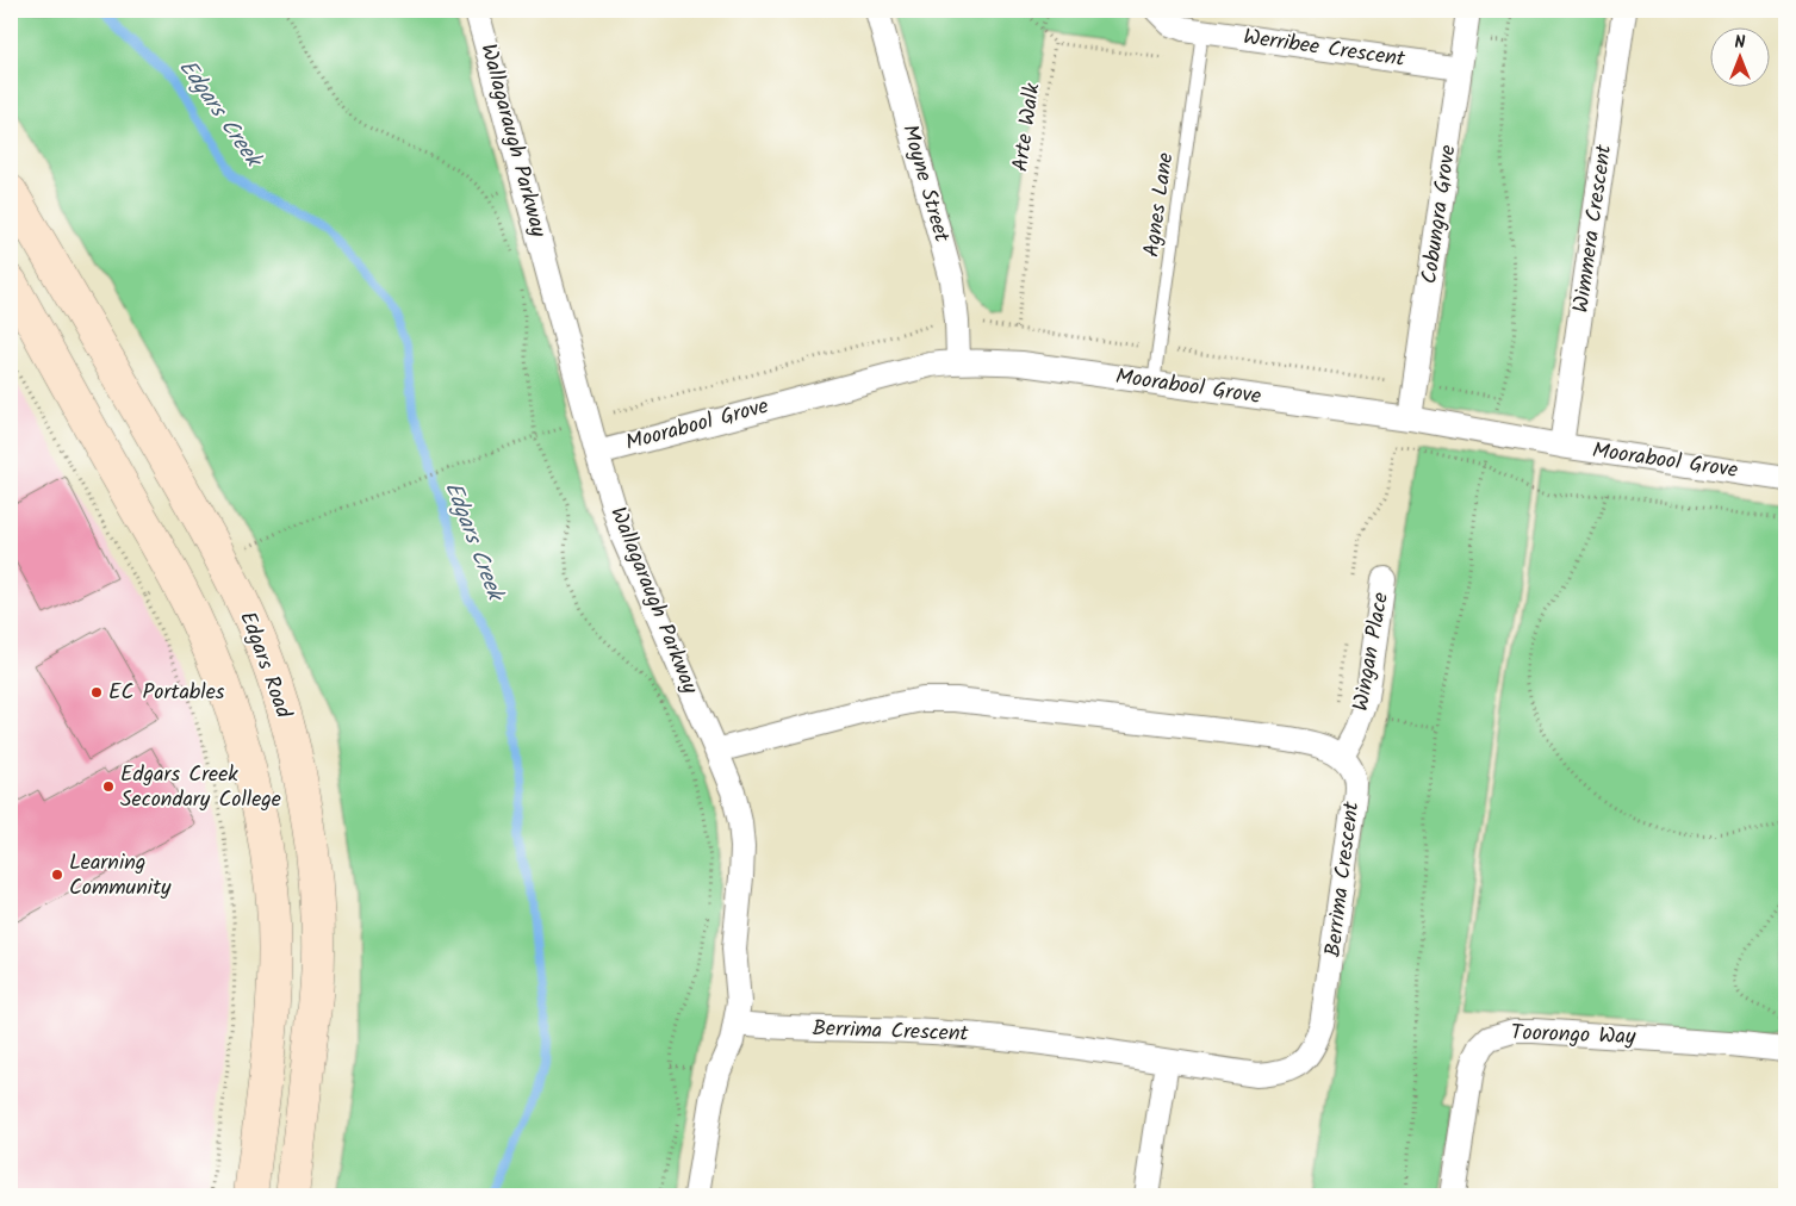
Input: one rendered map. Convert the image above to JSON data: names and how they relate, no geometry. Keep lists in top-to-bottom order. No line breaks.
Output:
{"streets":{"main road":["Edgars Road"],"street":["Werribee Crescent","Wallagaraugh Parkway","Moyne Street","Cobungra Grove","Wimmera Crescent","Moorabool Grove","Wingan Place","Berrima Crescent","Toorongo Way"],"lane":["Agnes Lane"],"path":["Arte Walk"]},"crossings":[["Werribee Crescent","Agnes Lane"],["Werribee Crescent","Cobungra Grove"],["Wallagaraugh Parkway","Moorabool Grove"],["Wallagaraugh Parkway","Berrima Crescent"],["Moyne Street","Moorabool Grove"],["Agnes Lane","Moorabool Grove"],["Cobungra Grove","Moorabool Grove"],["Wimmera Crescent","Moorabool Grove"],["Wingan Place","Berrima Crescent"]],"water":["Edgars Creek"],"places":["EC Portables","Edgars Creek Secondary College","Learning Community"],"north":"top"}
